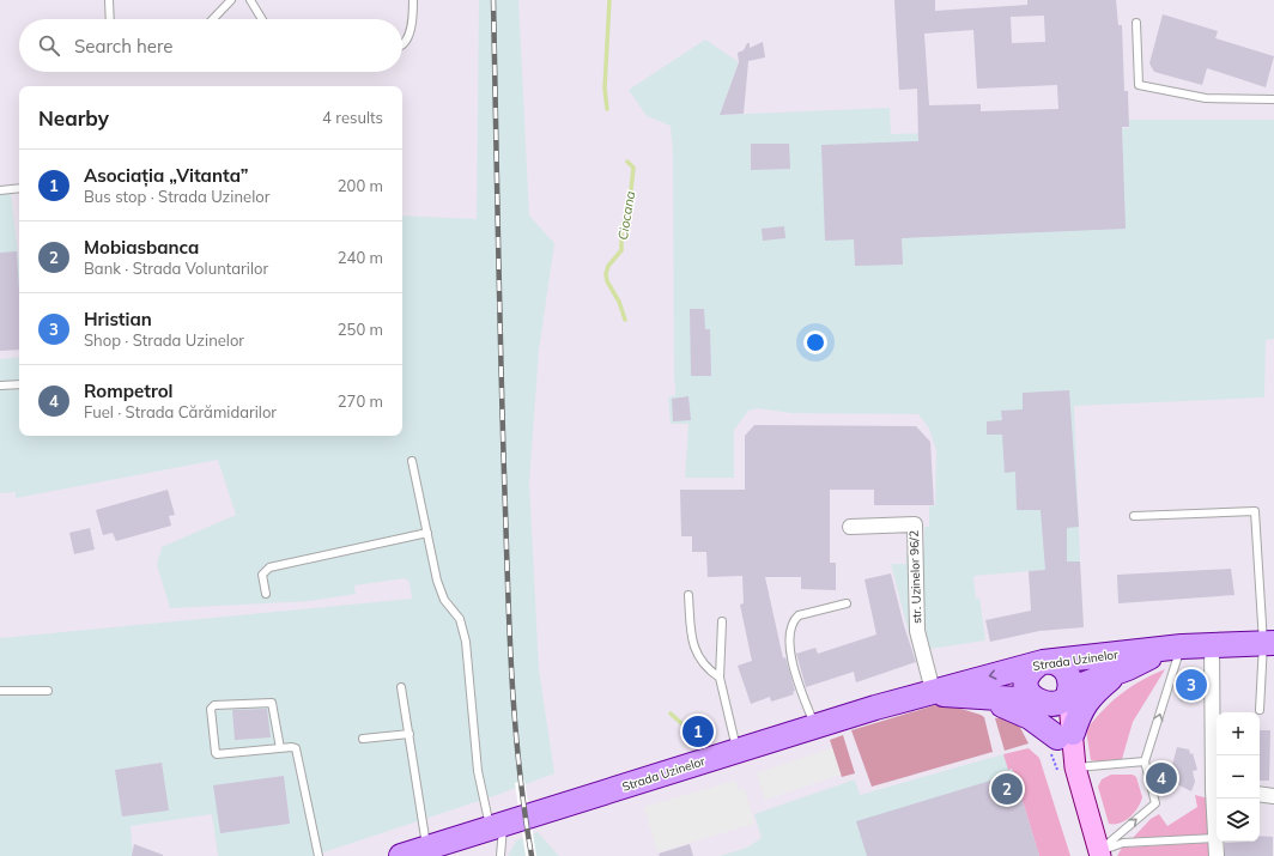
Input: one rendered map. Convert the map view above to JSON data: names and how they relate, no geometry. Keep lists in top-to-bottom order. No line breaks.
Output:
{"streets":{"main road":["Strada Uzinelor"],"street":["str. Uzinelor 96/2"]},"crossings":[["str. Uzinelor 96/2","Strada Uzinelor"]],"water":["Ciocana"],"page":{"search":"Search here","heading":["Nearby","4 results"],"list":[{"mark":"1","name":"Asociația „Vitanta”","note":"Bus stop · Strada Uzinelor","value":"200 m"},{"mark":"2","name":"Mobiasbanca","note":"Bank · Strada Voluntarilor","value":"240 m"},{"mark":"3","name":"Hristian","note":"Shop · Strada Uzinelor","value":"250 m"},{"mark":"4","name":"Rompetrol","note":"Fuel · Strada Cărămidarilor","value":"270 m"}],"pins":["3","1","4","2"],"map_buttons":["+","−"]}}
